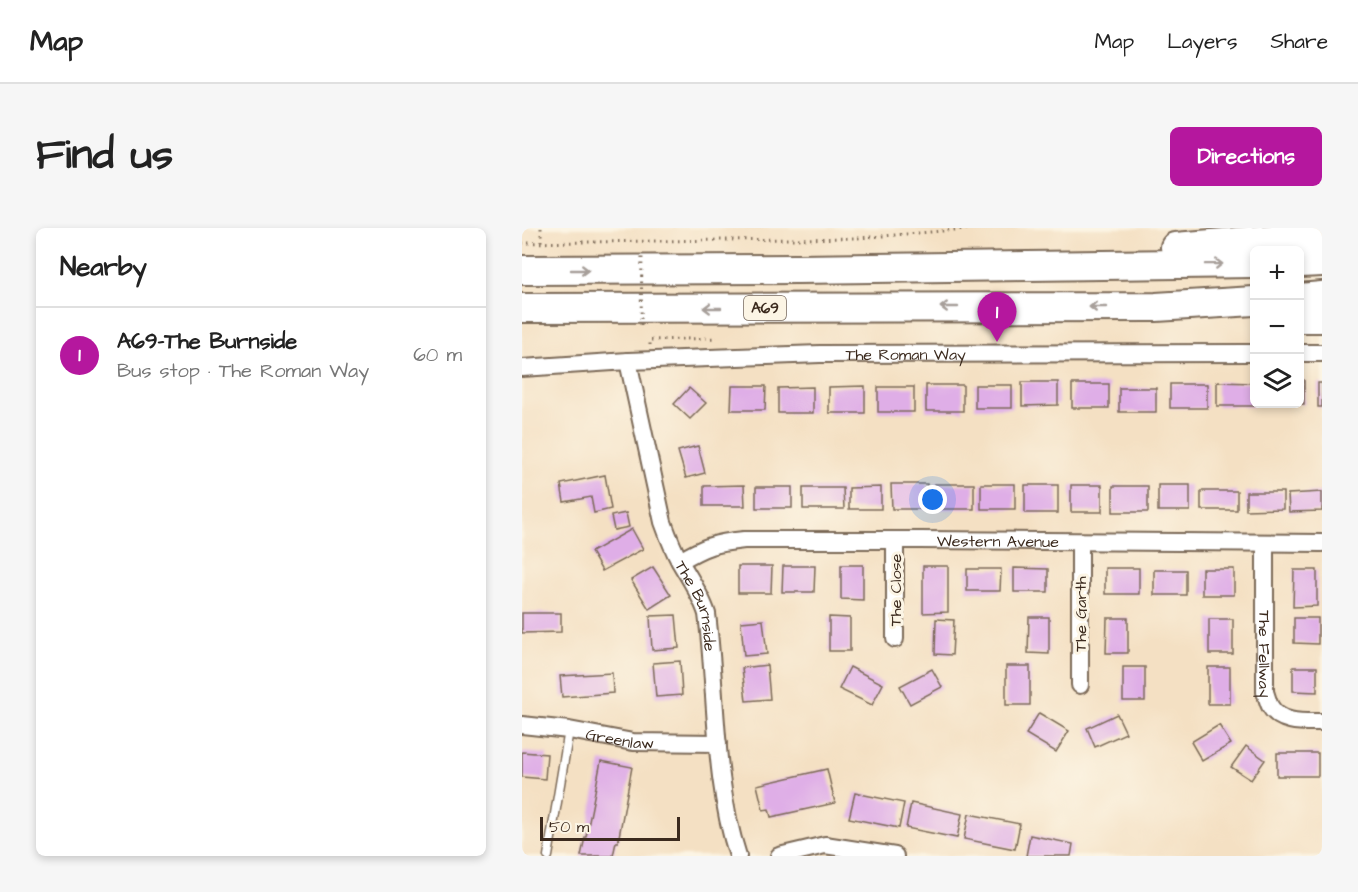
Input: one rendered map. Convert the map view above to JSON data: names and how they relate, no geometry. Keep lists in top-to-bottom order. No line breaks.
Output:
{"streets":{"highway":["A69"],"street":["The Roman Way","Western Avenue","The Close","The Burnside","The Garth","The Fellway","Greenlaw"]},"crossings":[["The Roman Way","The Burnside"],["Western Avenue","The Close"],["Western Avenue","The Burnside"],["Western Avenue","The Garth"],["Western Avenue","The Fellway"],["The Burnside","Greenlaw"]],"scale_bar":"50 m","page":{"header":"Map","nav":["Map","Layers","Share"],"title":"Find us","buttons":"Directions","heading":"Nearby","map_buttons":["+","−"],"pins":"1","list":[{"mark":"1","name":"A69-The Burnside","note":"Bus stop · The Roman Way","value":"60 m"}],"scale":"50 m"}}
